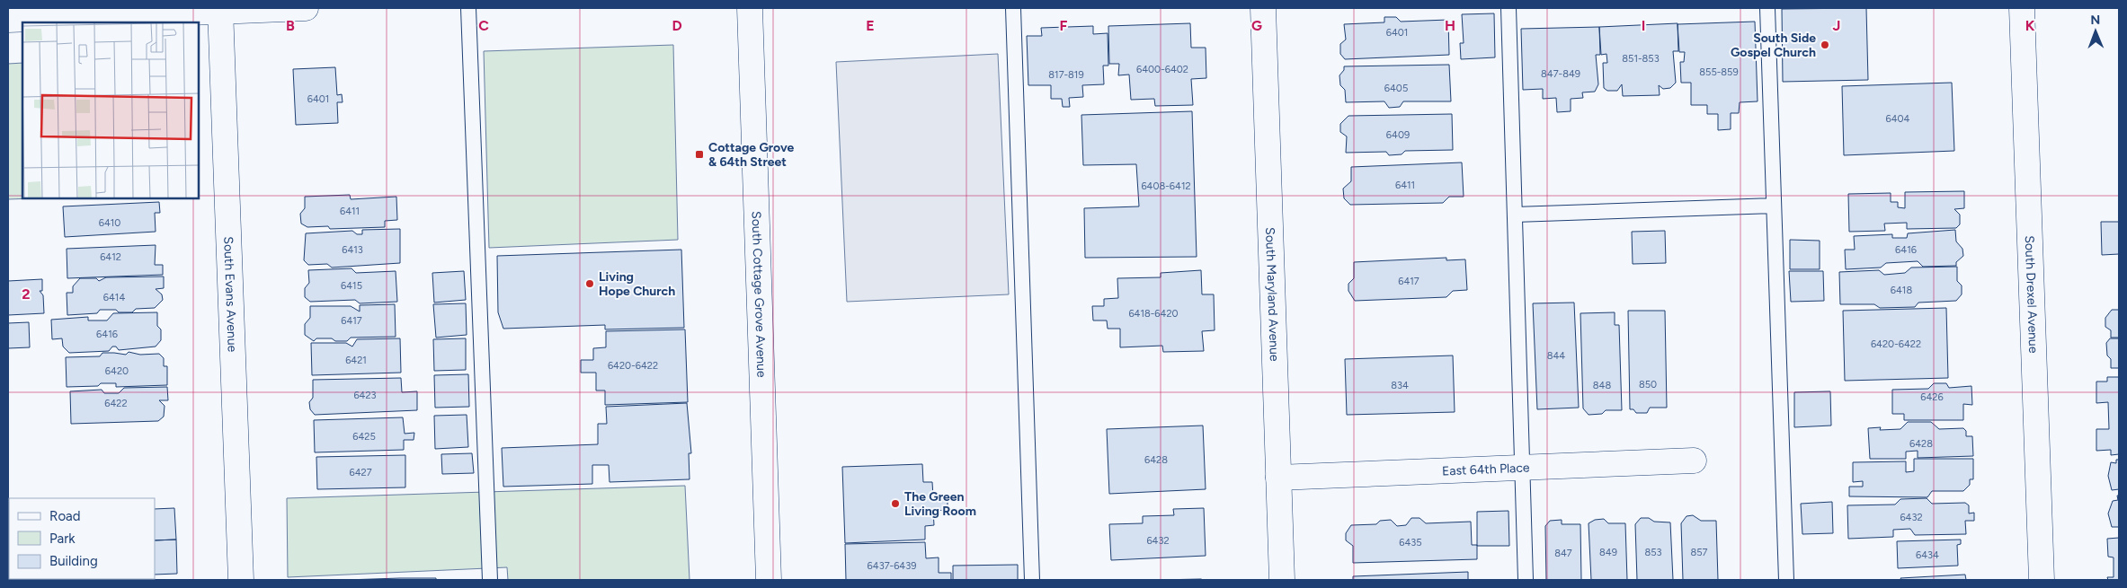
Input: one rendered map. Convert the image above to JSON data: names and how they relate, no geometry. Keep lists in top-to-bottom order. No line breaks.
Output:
{"streets":{"street":["South Evans Avenue","South Cottage Grove Avenue","South Maryland Avenue","South Drexel Avenue","East 64th Place"]},"crossings":[["South Maryland Avenue","East 64th Place"]],"places":{"other":["South Side Gospel Church","Living Hope Church","The Green Living Room"],"transit":["Cottage Grove & 64th Street"]},"house_numbers":["6401","851-853","6400-6402","855-859","847-849","817-819","6405","6401","6404","6409","6411","6408-6412","6411","6410","6413","6416","6412","6417","6415","6418","6414","6418-6420","6417","6416","6420-6422","844","6421","6420-6422","6420","850","834","848","6423","6426","6422","6425","6428","6428","6427","6432","6432","6435","849","853","857","847","6434","6437-6439"],"legend":["Road","Park","Building"],"north":"top","grid":{"columns":["B","C","D","E","F","G","H","I","J","K"],"rows":["2"]}}
